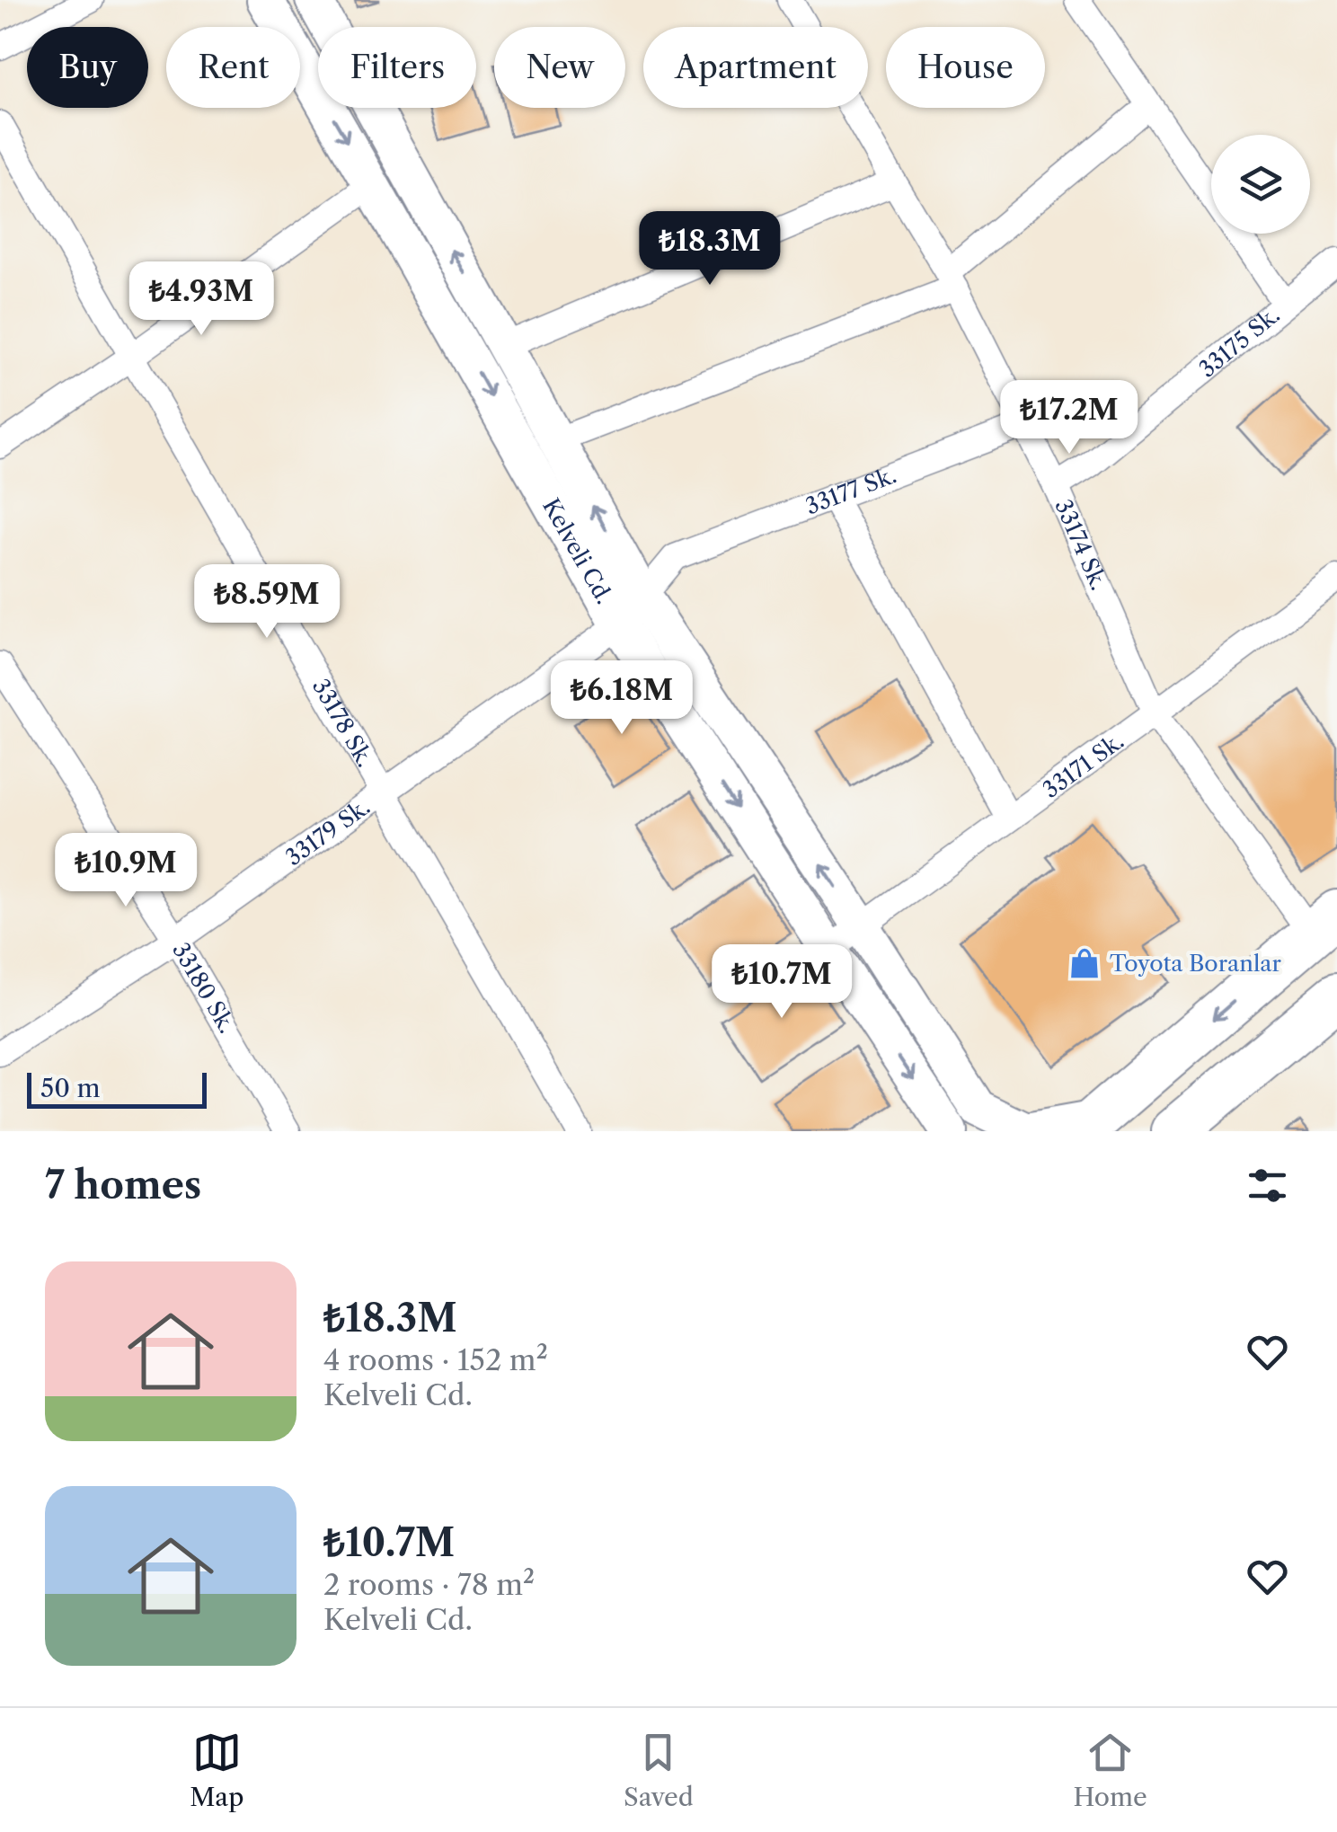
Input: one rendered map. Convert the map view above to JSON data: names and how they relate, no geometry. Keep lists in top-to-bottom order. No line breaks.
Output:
{"streets":{"street":["33175 Sk.","33177 Sk.","33174 Sk.","Kelveli Cd.","33178 Sk.","33171 Sk.","33179 Sk.","33180 Sk."]},"crossings":[["33175 Sk.","33174 Sk."],["33177 Sk.","33174 Sk."],["33177 Sk.","33179 Sk."],["33174 Sk.","33171 Sk."],["Kelveli Cd.","33171 Sk."],["Kelveli Cd.","33179 Sk."],["33178 Sk.","33179 Sk."],["33179 Sk.","33180 Sk."]],"places":{"shop":["Toyota Boranlar"]},"scale_bar":"50 m","page":{"chip":["Buy","Rent","Filters","New","Apartment","House"],"price":["₺18.3M","₺4.93M","₺17.2M","₺8.59M","₺6.18M","₺10.9M","₺10.7M"],"scale":"50 m","heading":"7 homes","list":[{"name":"₺18.3M","note":"4 rooms · 152 m² · Kelveli Cd."},{"name":"₺10.7M","note":"2 rooms · 78 m² · Kelveli Cd."}],"tabs":["Map","Saved","Home"]}}
